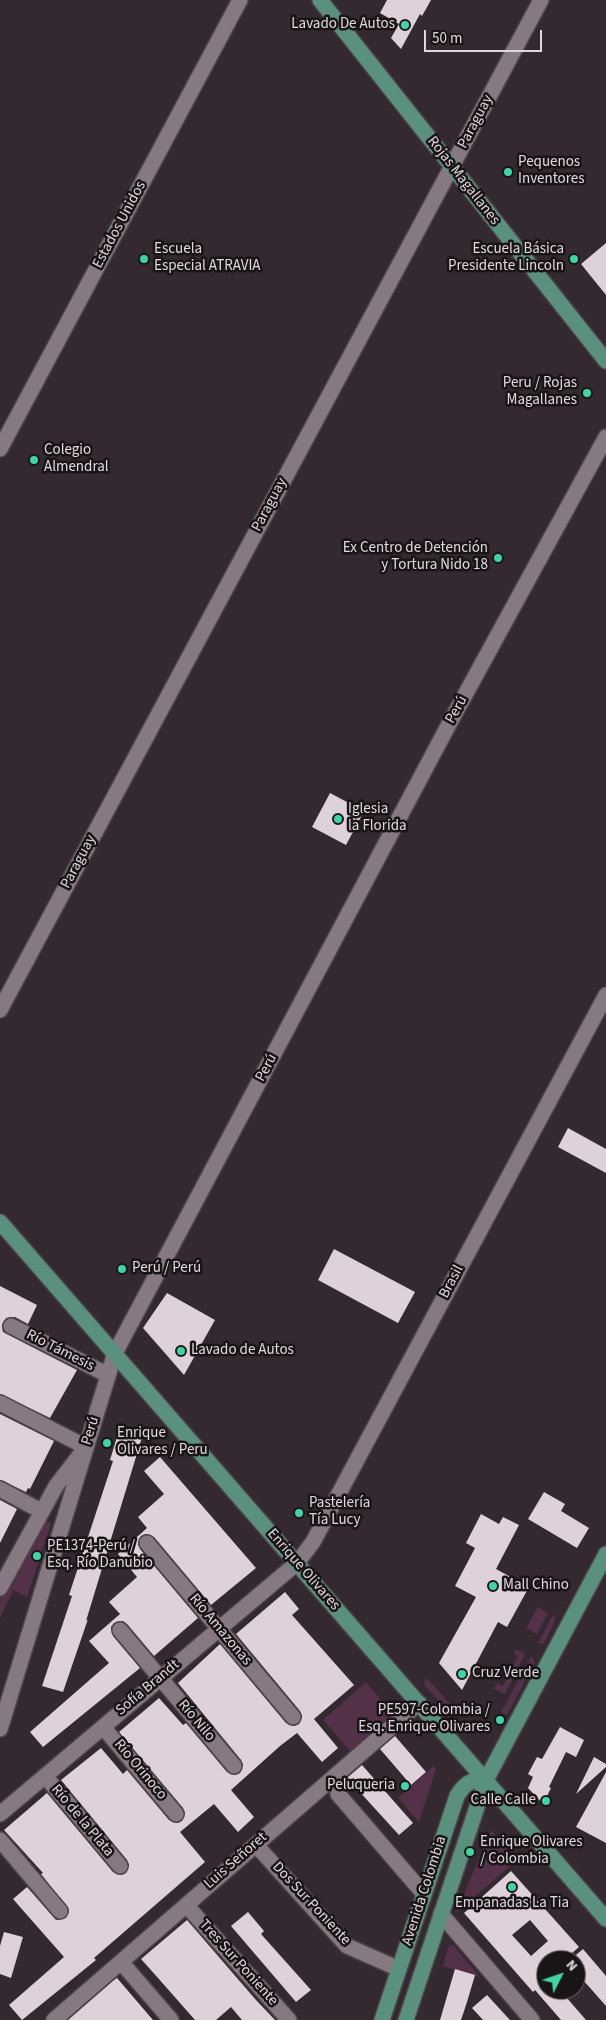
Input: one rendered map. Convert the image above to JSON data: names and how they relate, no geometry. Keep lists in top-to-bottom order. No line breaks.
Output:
{"streets":{"main road":["Rojas Magallanes","Enrique Olivares","Avenida Colombia"],"street":["Paraguay","Estados Unidos","Perú","Brasil","Río Támesis","Río Amazonas","Sofía Brandt","Río Nilo","Río Orinoco","Río de la Plata","Luis Señoret","Dos Sur Poniente","Tres Sur Poniente"]},"crossings":[["Paraguay","Rojas Magallanes"],["Perú","Río Támesis"],["Perú","Enrique Olivares"],["Brasil","Enrique Olivares"],["Brasil","Sofía Brandt"],["Enrique Olivares","Sofía Brandt"],["Enrique Olivares","Luis Señoret"],["Enrique Olivares","Avenida Colombia"],["Río Amazonas","Sofía Brandt"],["Sofía Brandt","Río Nilo"],["Sofía Brandt","Río Orinoco"],["Sofía Brandt","Río de la Plata"],["Luis Señoret","Dos Sur Poniente"],["Luis Señoret","Tres Sur Poniente"],["Avenida Colombia","Dos Sur Poniente"]],"places":["Lavado De Autos","Pequenos Inventores","Escuela Especial ATRAVIA","Escuela Básica Presidente Lincoln","Peru / Rojas Magallanes","Colegio Almendral","Ex Centro de Detención y Tortura Nido 18","Iglesia la Florida","Perú / Perú","Lavado de Autos","Enrique Olivares / Peru","Pastelería Tía Lucy","PE1374-Perú / Esq. Río Danubio","Mall Chino","Cruz Verde","PE597-Colombia / Esq. Enrique Olivares","Peluqueria","Calle Calle","Enrique Olivares / Colombia","Empanadas La Tia"],"scale_bar":"50 m","north":"top right"}
